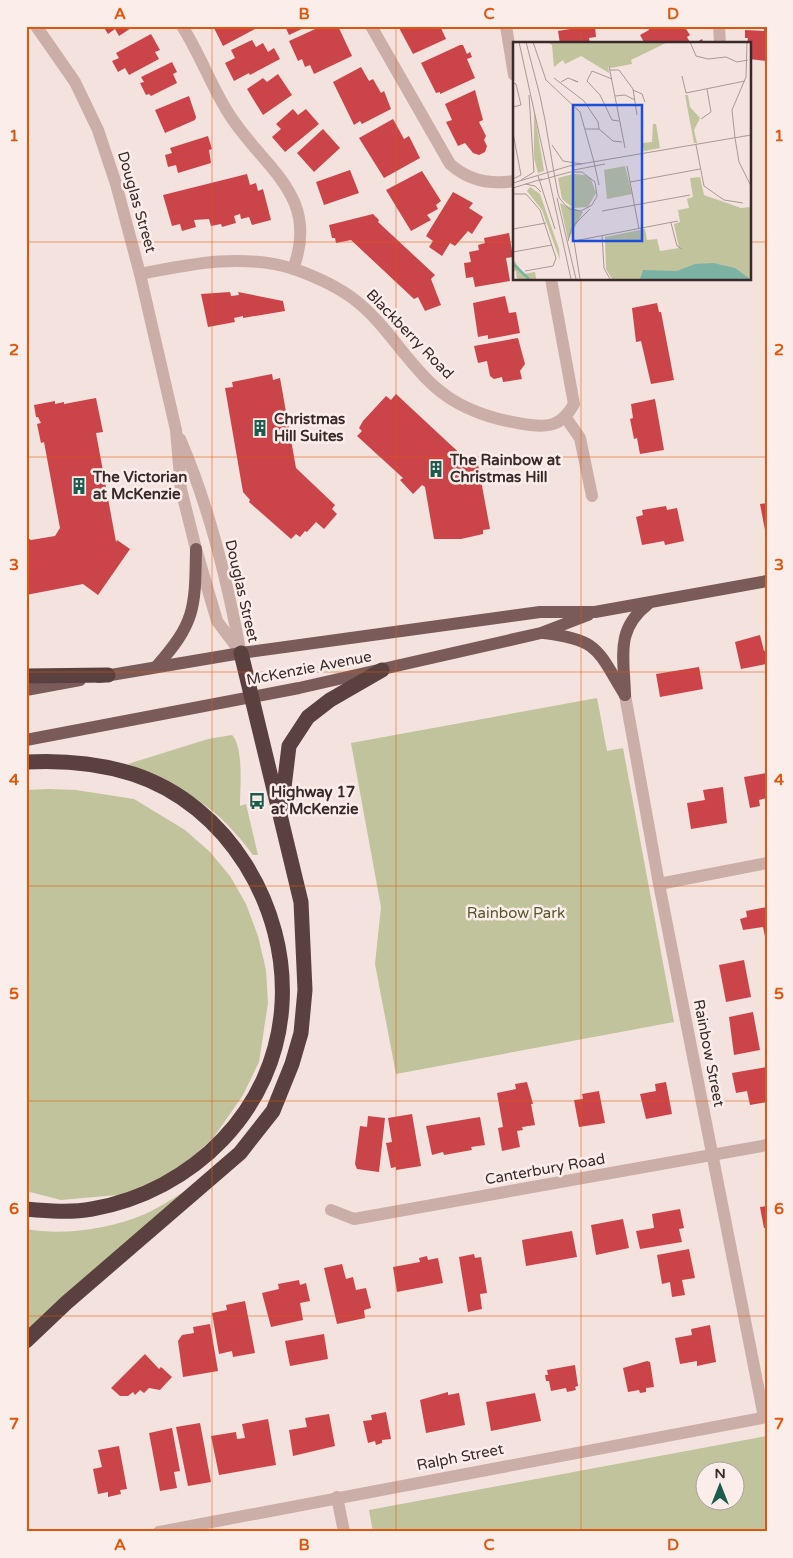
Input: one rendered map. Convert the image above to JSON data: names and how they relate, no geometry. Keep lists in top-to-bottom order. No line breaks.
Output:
{"streets":{"main road":["McKenzie Avenue"],"street":["Douglas Street","Blackberry Road","Rainbow Street","Canterbury Road","Ralph Street"]},"crossings":[["Douglas Street","Blackberry Road"],["Douglas Street","McKenzie Avenue"],["Rainbow Street","Canterbury Road"],["Rainbow Street","Ralph Street"]],"parks":["Rainbow Park"],"places":{"building":["Christmas Hill Suites","The Rainbow at Christmas Hill","The Victorian at McKenzie"],"bus stop":["Highway 17 at McKenzie"]},"north":"top","grid":{"columns":["A","B","C","D"],"rows":["1","2","3","4","5","6","7"]}}
